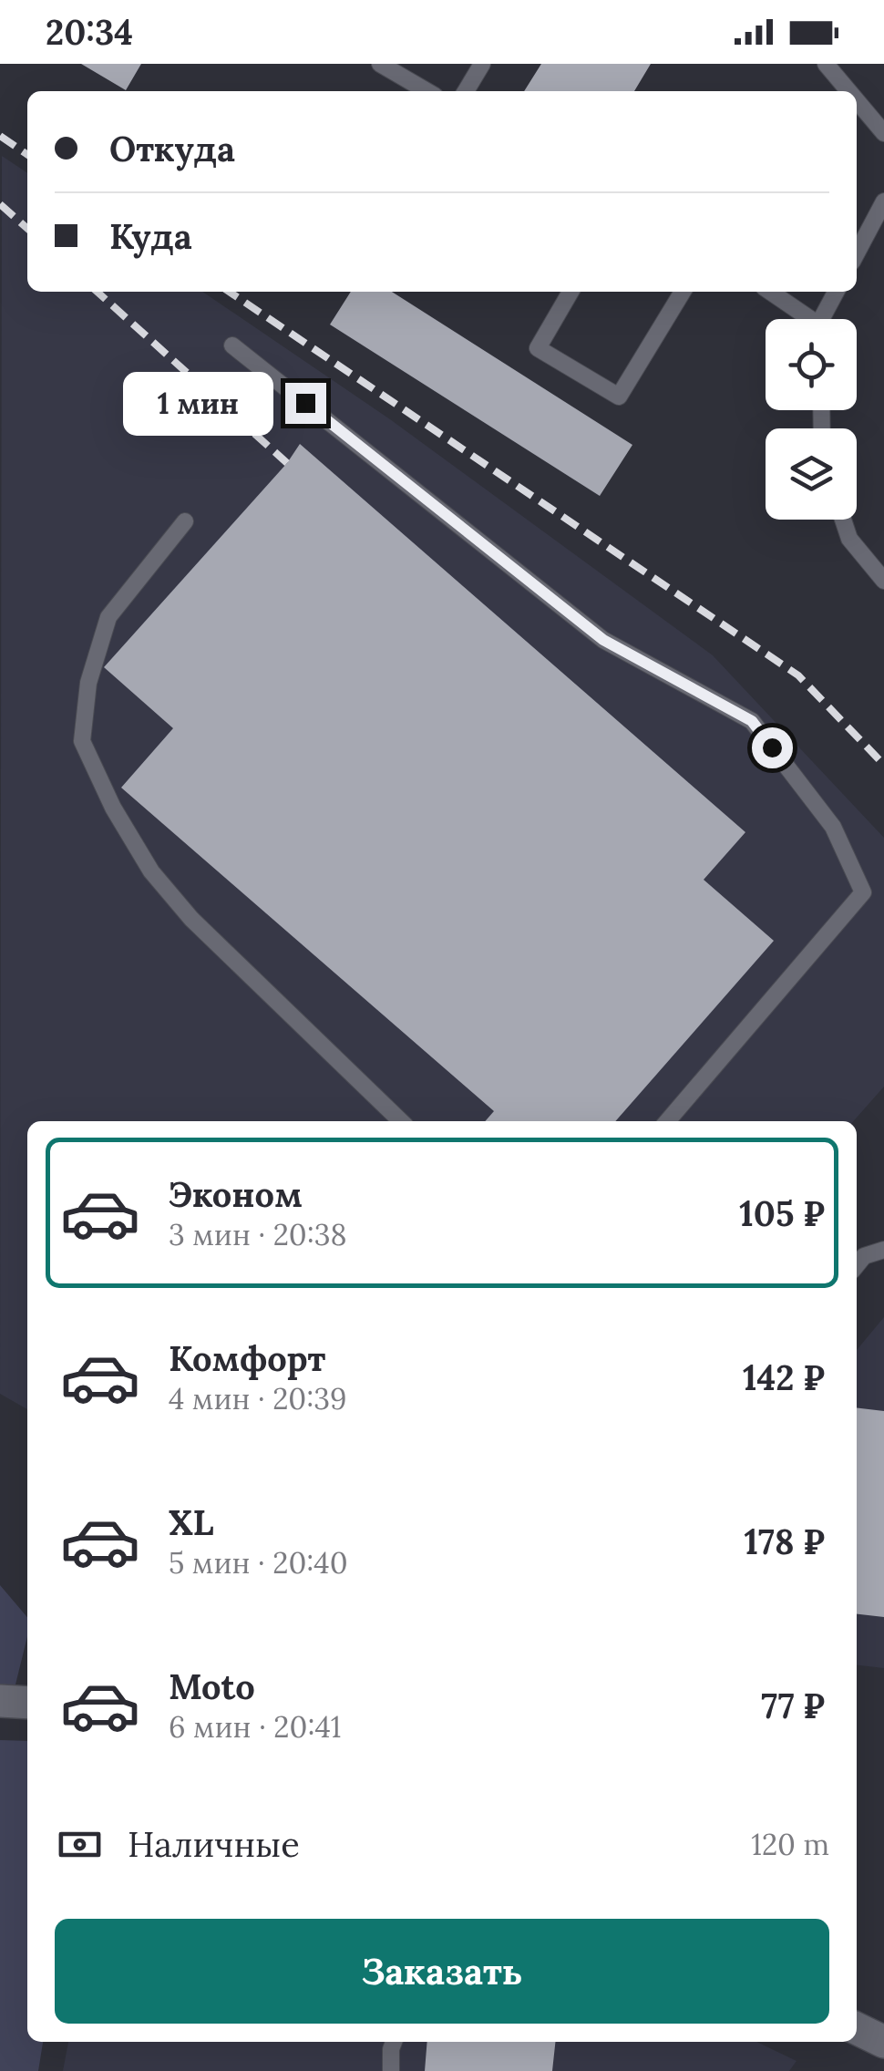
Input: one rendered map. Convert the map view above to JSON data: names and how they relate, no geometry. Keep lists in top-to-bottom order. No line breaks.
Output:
{"page":{"status":"20:34","banner":["Откуда","Куда"],"bubble":"1 мин","list":[{"name":"Эконом","note":"3 мин · 20:38","value":"105 ₽"},{"name":"Комфорт","note":"4 мин · 20:39","value":"142 ₽"},{"name":"XL","note":"5 мин · 20:40","value":"178 ₽"},{"name":"Moto","note":"6 мин · 20:41","value":"77 ₽"}],"pay":["Наличные","120 m"],"buttons":"Заказать"}}
